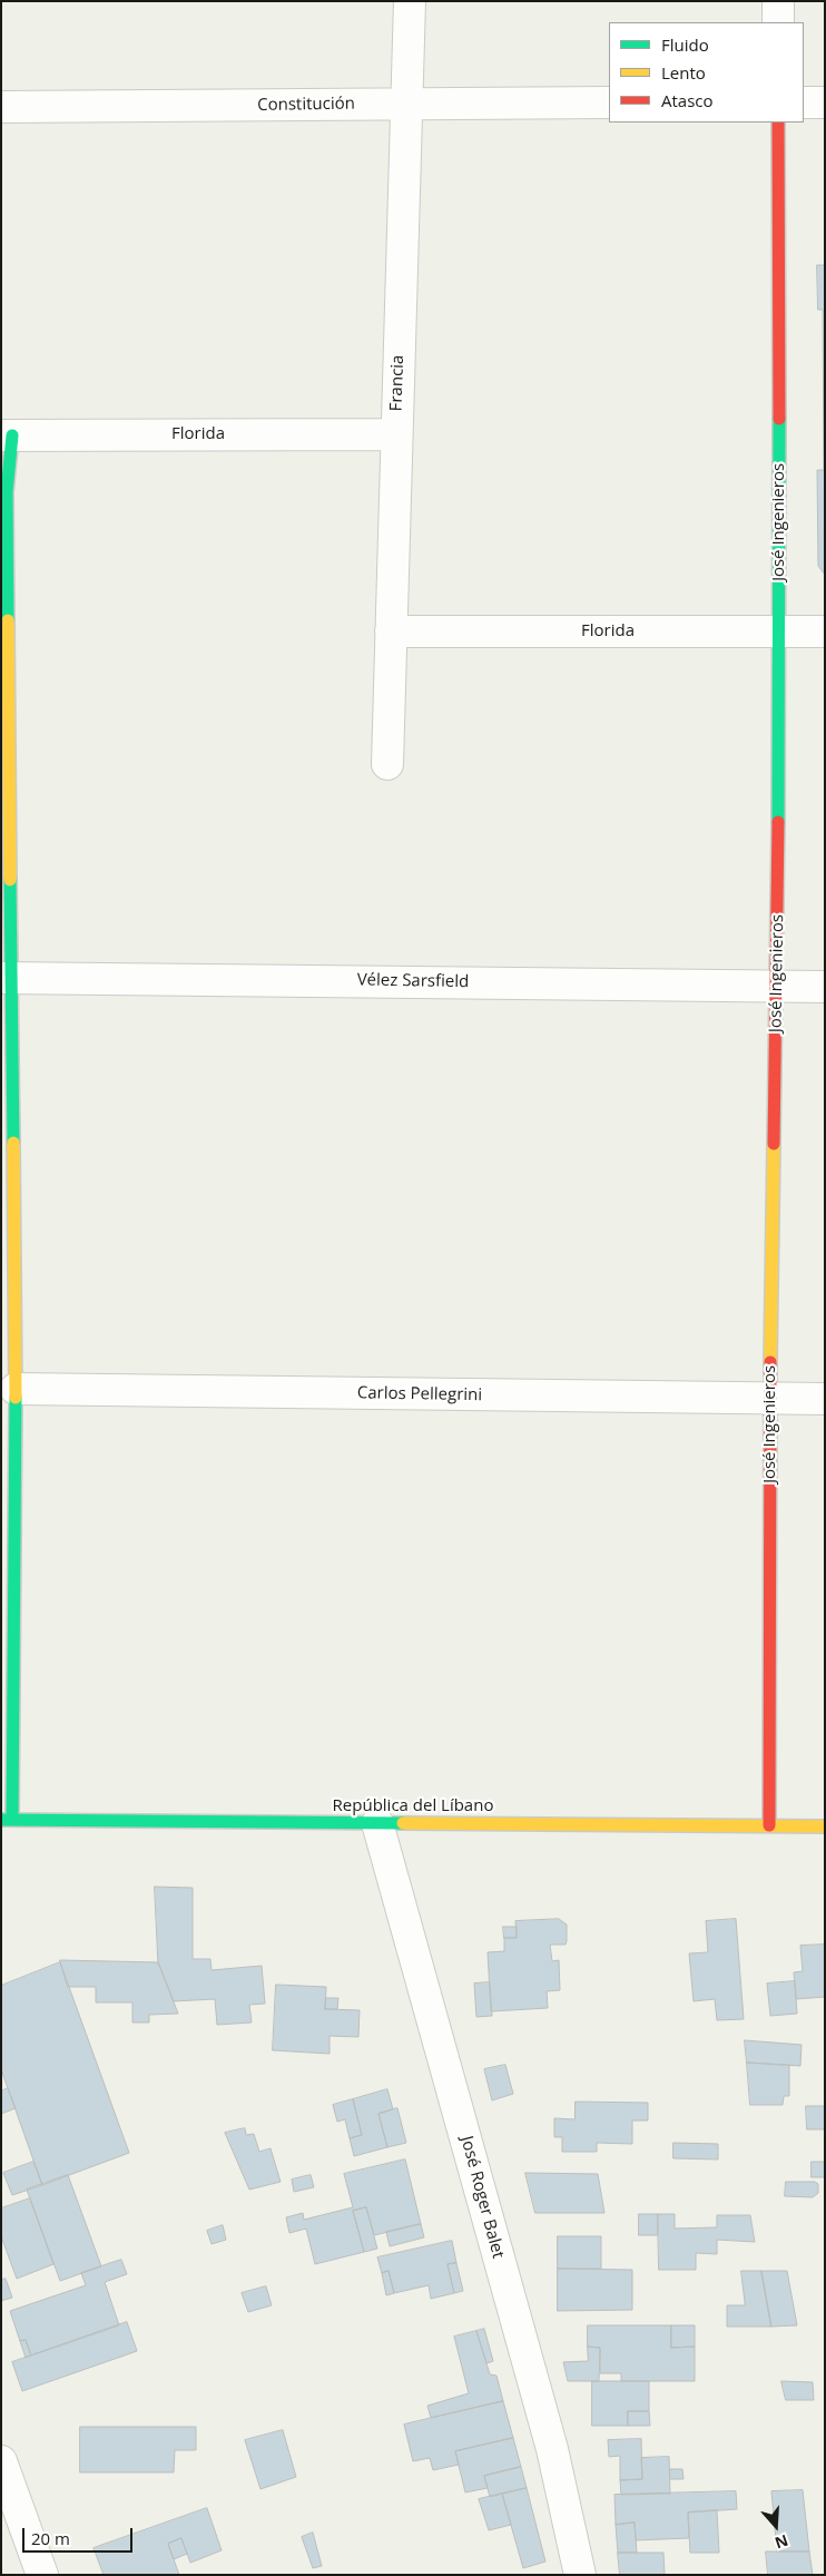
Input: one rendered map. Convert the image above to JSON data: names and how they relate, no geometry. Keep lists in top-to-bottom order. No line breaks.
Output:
{"streets":{"street":["Constitución","Francia","Florida","José Ingenieros","Vélez Sarsfield","Carlos Pellegrini","República del Líbano","José Roger Balet"]},"crossings":[["Constitución","Francia"],["Francia","Florida"],["Florida","José Ingenieros"],["José Ingenieros","Vélez Sarsfield"],["José Ingenieros","Carlos Pellegrini"],["José Ingenieros","República del Líbano"],["República del Líbano","José Roger Balet"]],"legend":["Fluido","Lento","Atasco"],"scale_bar":"20 m","north":"bottom"}
